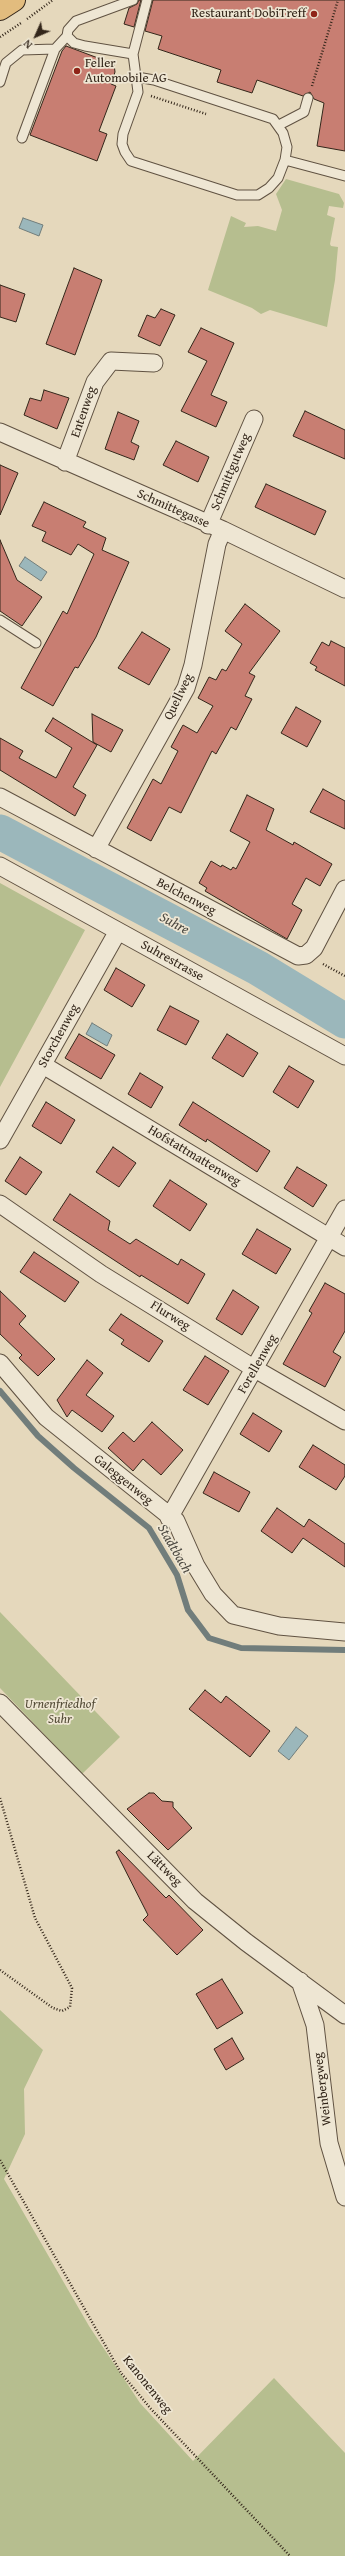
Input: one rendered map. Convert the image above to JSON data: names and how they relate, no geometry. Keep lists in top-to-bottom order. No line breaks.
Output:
{"streets":{"street":["Entenweg","Schmittgutweg","Schmittegasse","Quellweg","Belchenweg","Suhrestrasse","Storchenweg","Hofstattmattenweg","Flurweg","Forellenweg","Galeggenweg","Lättweg","Weinbergweg"],"path":["Kanonenweg"]},"crossings":[["Entenweg","Schmittegasse"],["Schmittgutweg","Schmittegasse"],["Schmittgutweg","Quellweg"],["Schmittegasse","Quellweg"],["Quellweg","Belchenweg"],["Suhrestrasse","Storchenweg"],["Storchenweg","Hofstattmattenweg"],["Hofstattmattenweg","Forellenweg"],["Flurweg","Forellenweg"],["Forellenweg","Galeggenweg"],["Lättweg","Weinbergweg"]],"water":["Suhre","Stadtbach"],"parks":["Urnenfriedhof Suhr"],"places":["Restaurant DobiTreff","Feller Automobile AG"],"north":"bottom left"}
